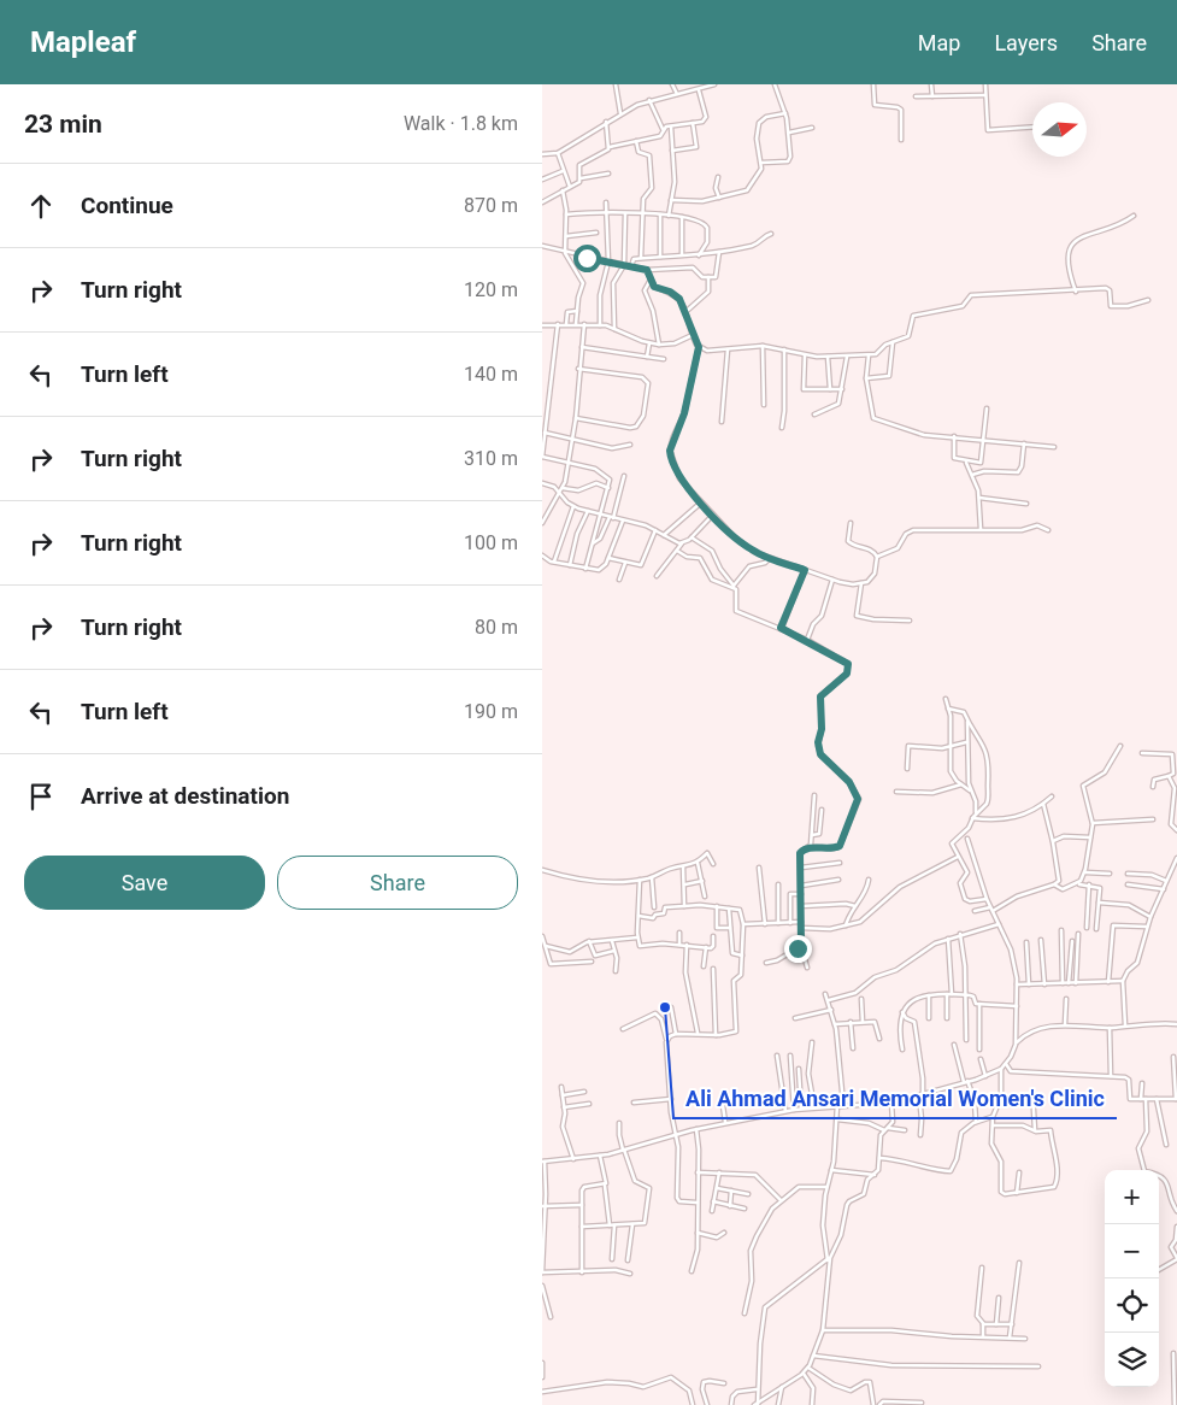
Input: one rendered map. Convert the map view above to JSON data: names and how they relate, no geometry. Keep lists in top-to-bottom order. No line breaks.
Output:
{"places":["Ali Ahmad Ansari Memorial Women's Clinic"],"north":"right","page":{"header":"Mapleaf","nav":["Map","Layers","Share"],"heading":["23 min","Walk · 1.8 km"],"list":[["Continue","870 m"],["Turn right","120 m"],["Turn left","140 m"],["Turn right","310 m"],["Turn right","100 m"],["Turn right","80 m"],["Turn left","190 m"],"Arrive at destination"],"buttons":["Save","Share"],"map_buttons":["+","−"]}}
